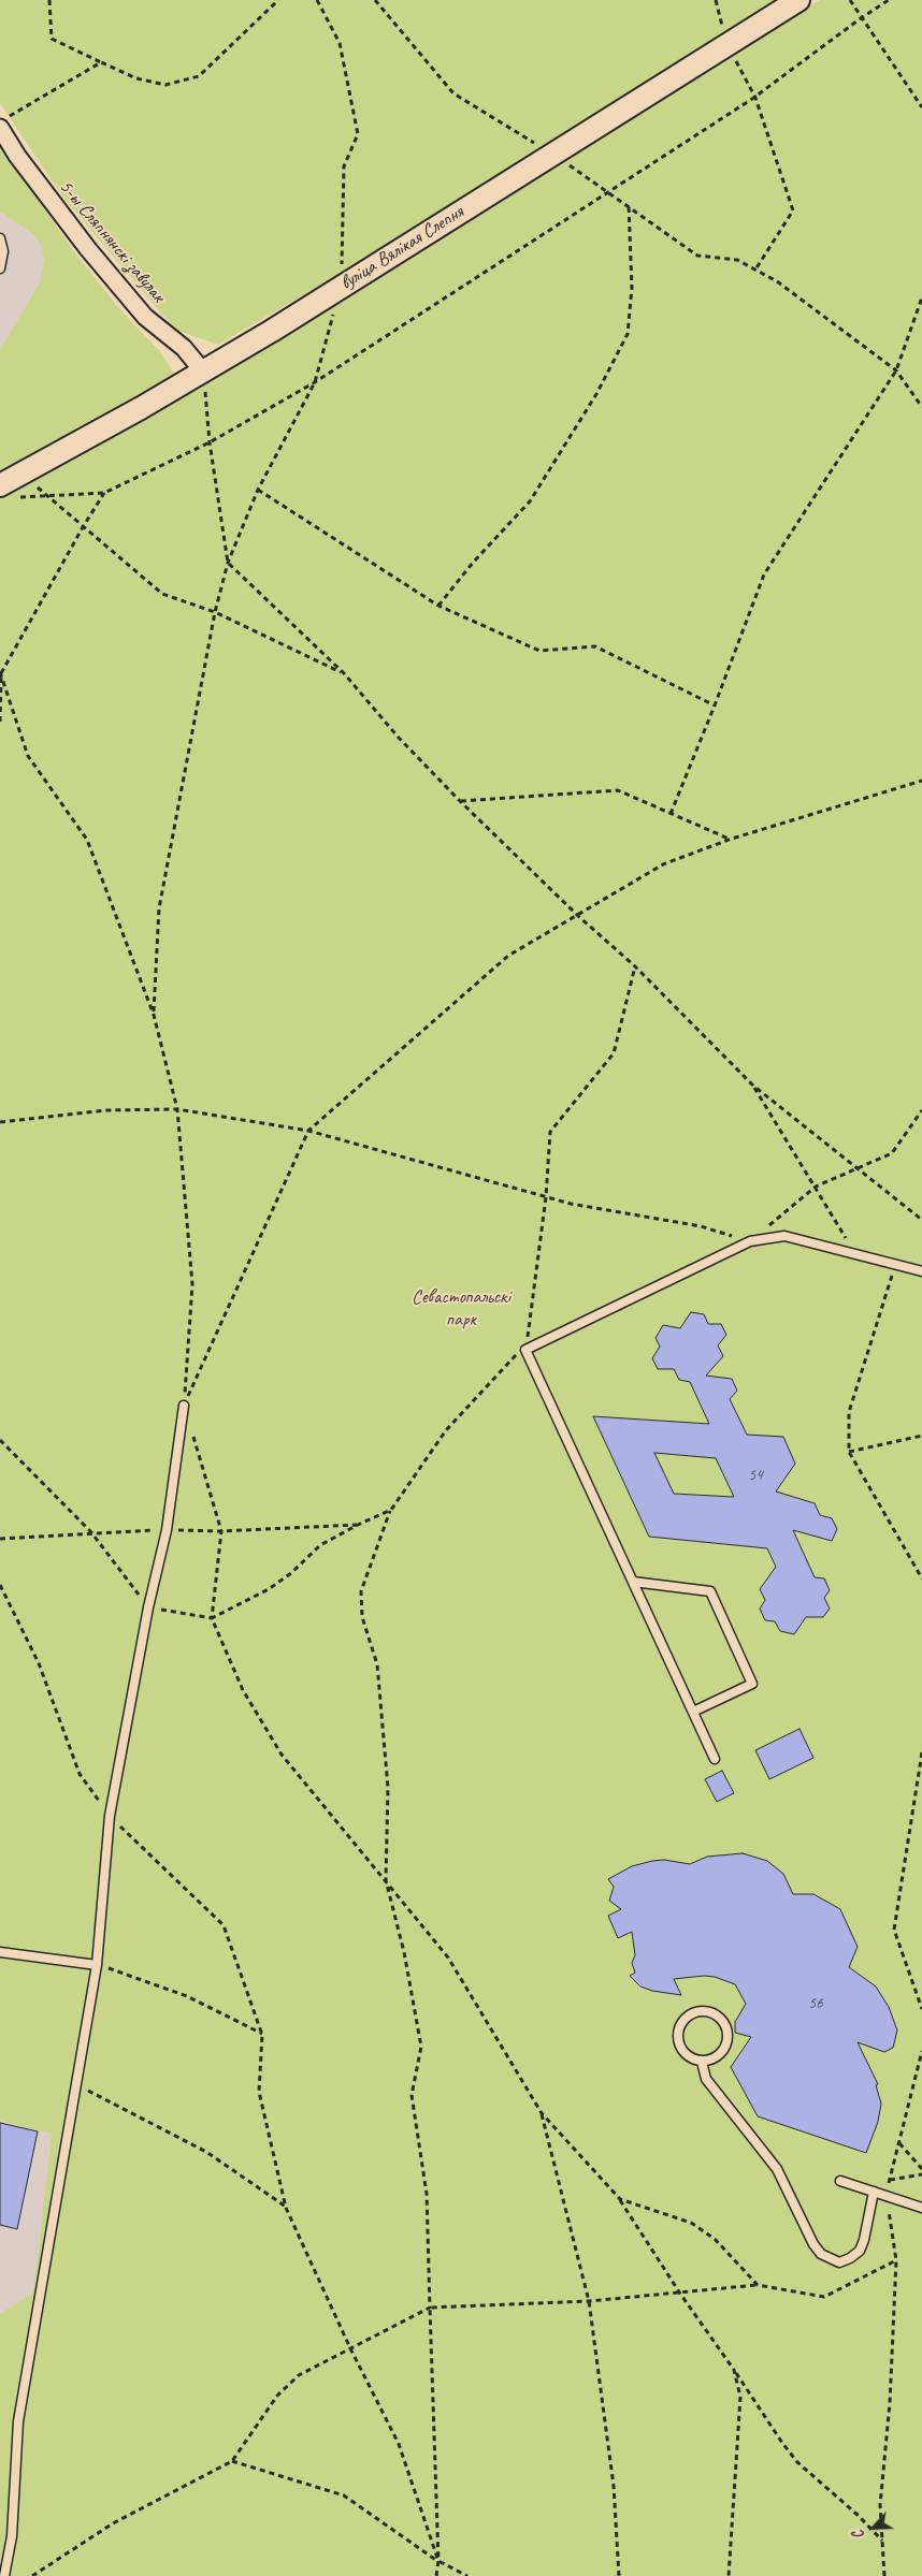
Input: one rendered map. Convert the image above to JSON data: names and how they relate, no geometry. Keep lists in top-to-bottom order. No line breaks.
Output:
{"streets":{"street":["5-ы Сляпнянскі завулак","вуліца Вялікая Слепня"]},"crossings":[["5-ы Сляпнянскі завулак","вуліца Вялікая Слепня"]],"parks":["Севастопальскі парк"],"house_numbers":["54","56"],"north":"bottom left"}
